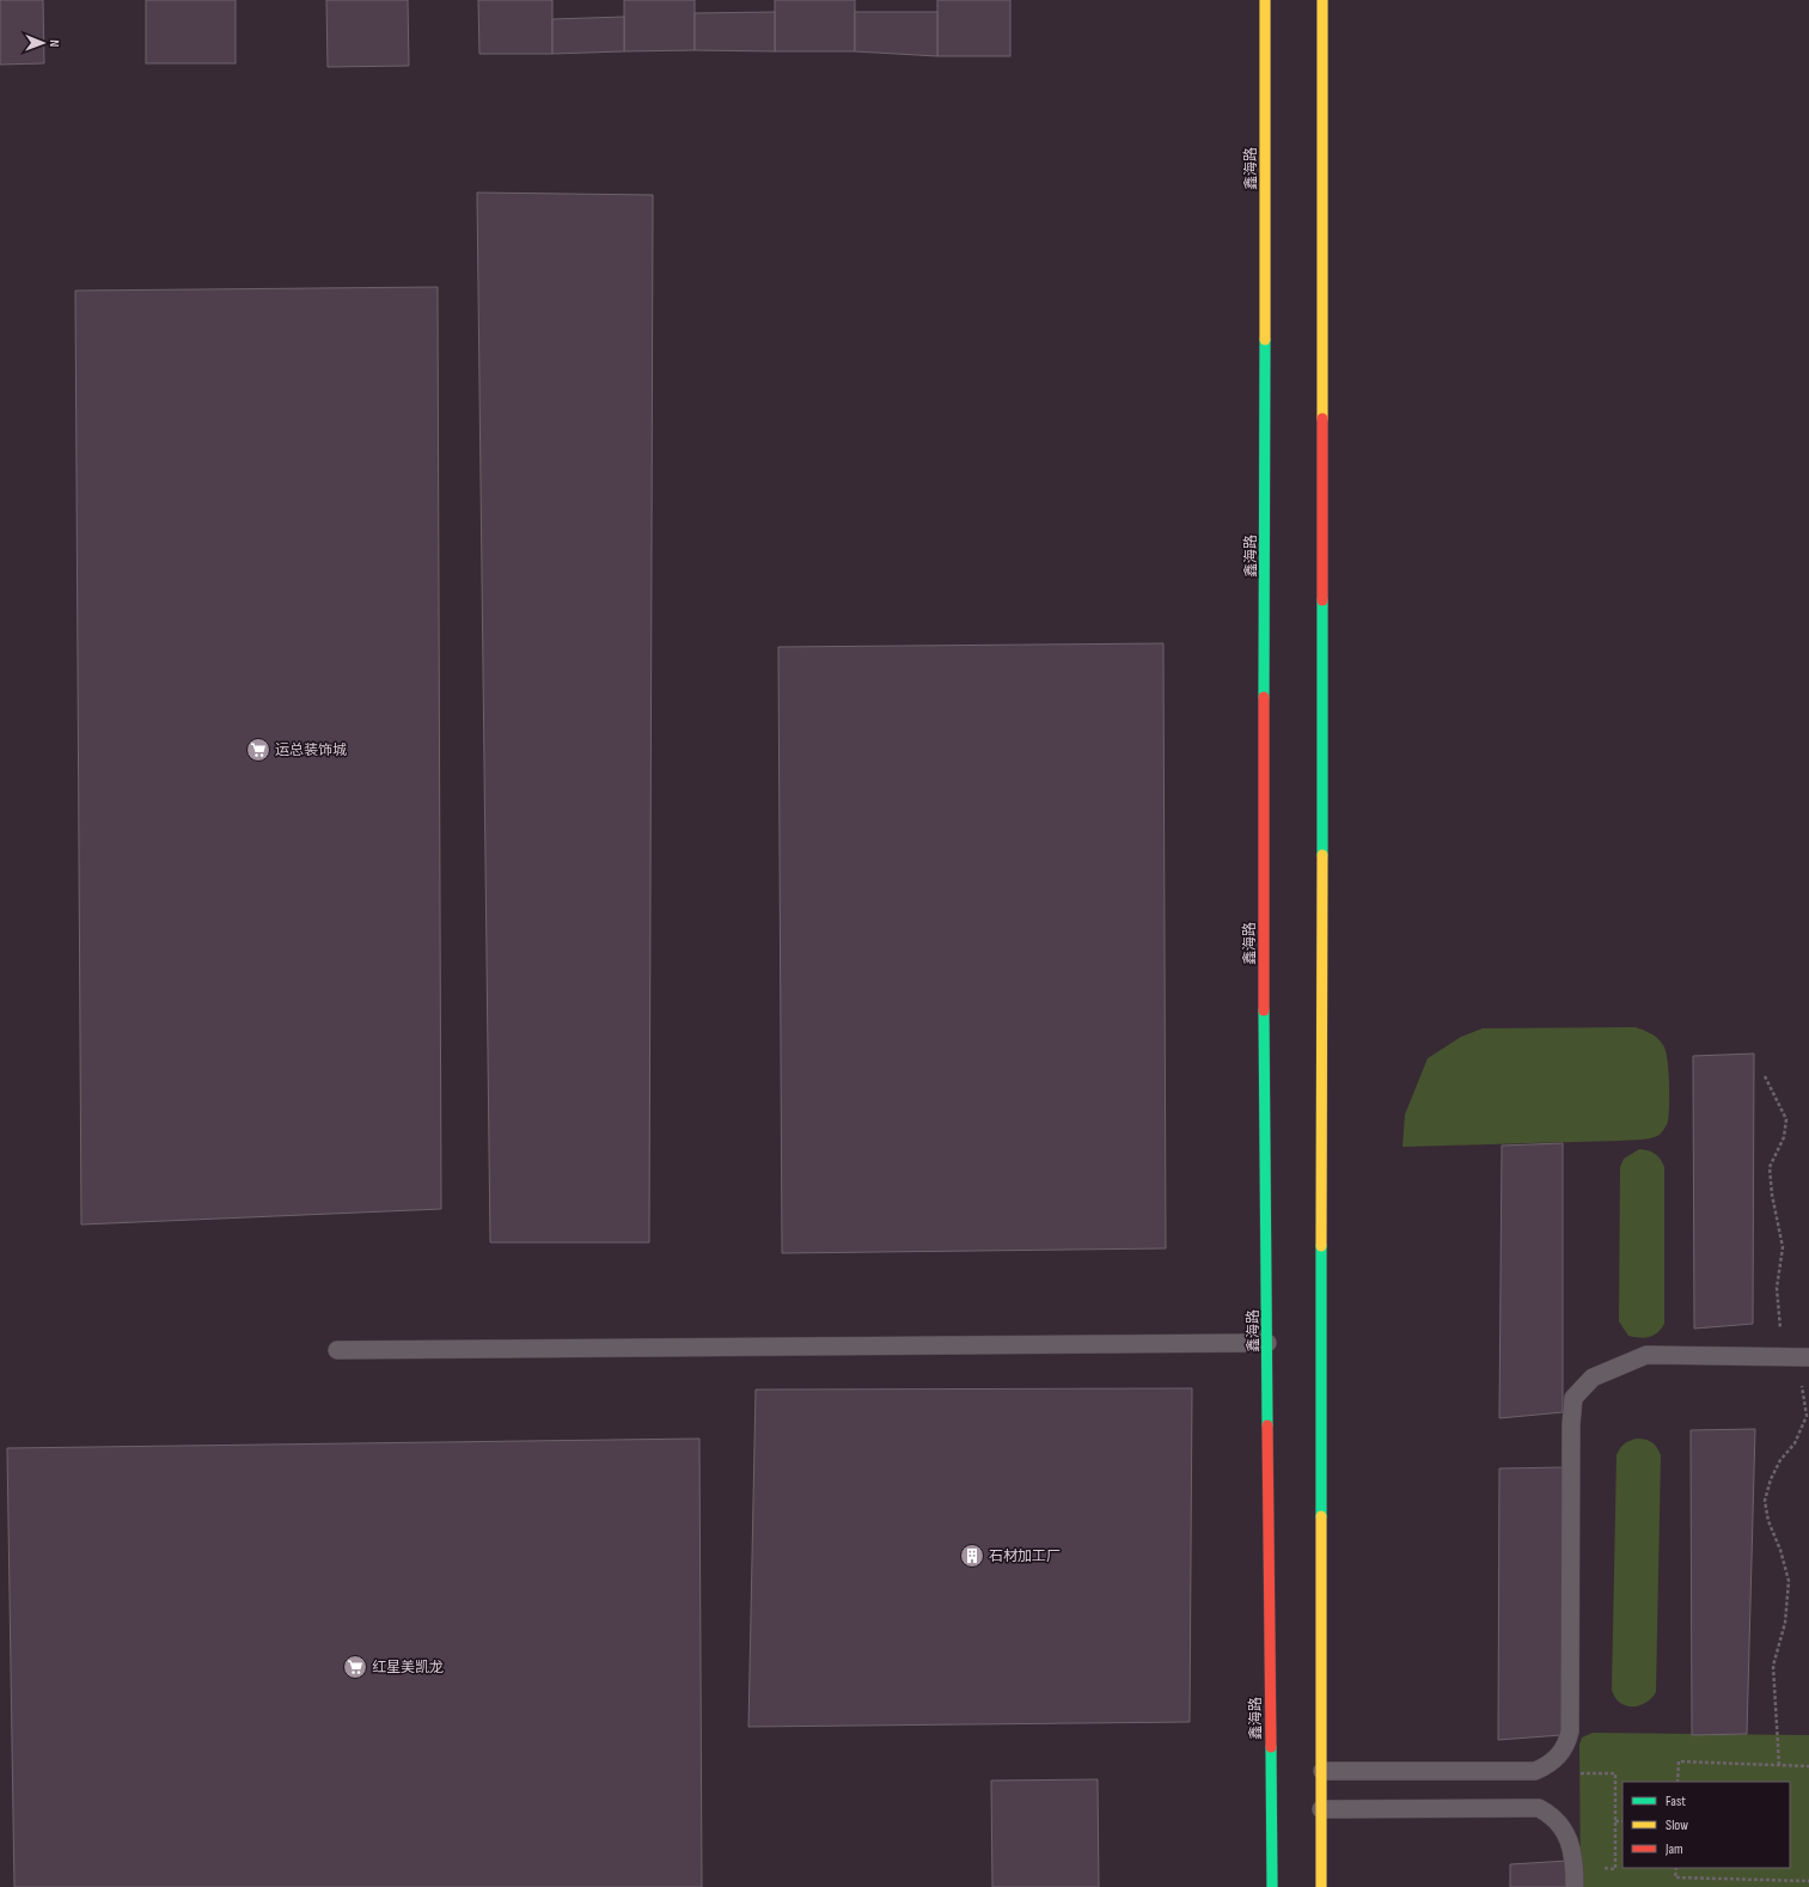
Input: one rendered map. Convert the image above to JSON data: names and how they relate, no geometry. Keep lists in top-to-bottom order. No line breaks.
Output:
{"streets":{"street":["鑫海路"]},"places":{"supermarket":["运总装饰城","红星美凯龙"],"building":["石材加工厂"]},"legend":["Fast","Slow","Jam"],"north":"right"}
